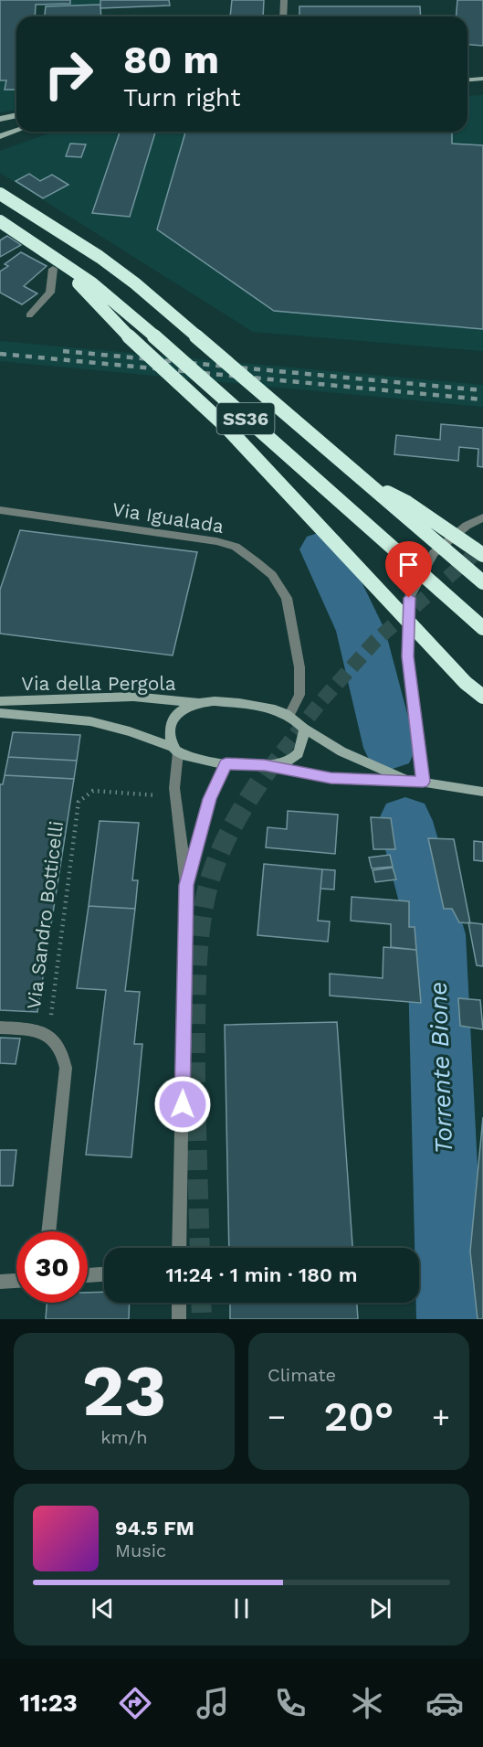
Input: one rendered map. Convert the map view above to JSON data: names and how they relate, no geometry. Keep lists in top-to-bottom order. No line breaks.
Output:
{"streets":{"highway":["SS36"],"street":["Via Igualada","Via della Pergola","Via Sandro Botticelli"]},"crossings":[["Via Igualada","Via della Pergola"]],"water":["Torrente Bione"],"page":{"turn":["80 m","Turn right"],"limit":"30","trip":"11:24 · 1 min · 180 m","tile":[["23","km/h"],"Climate"],"heat":["−","20°","+"],"song":["94.5 FM","Music"],"tabs":"11:23"}}
